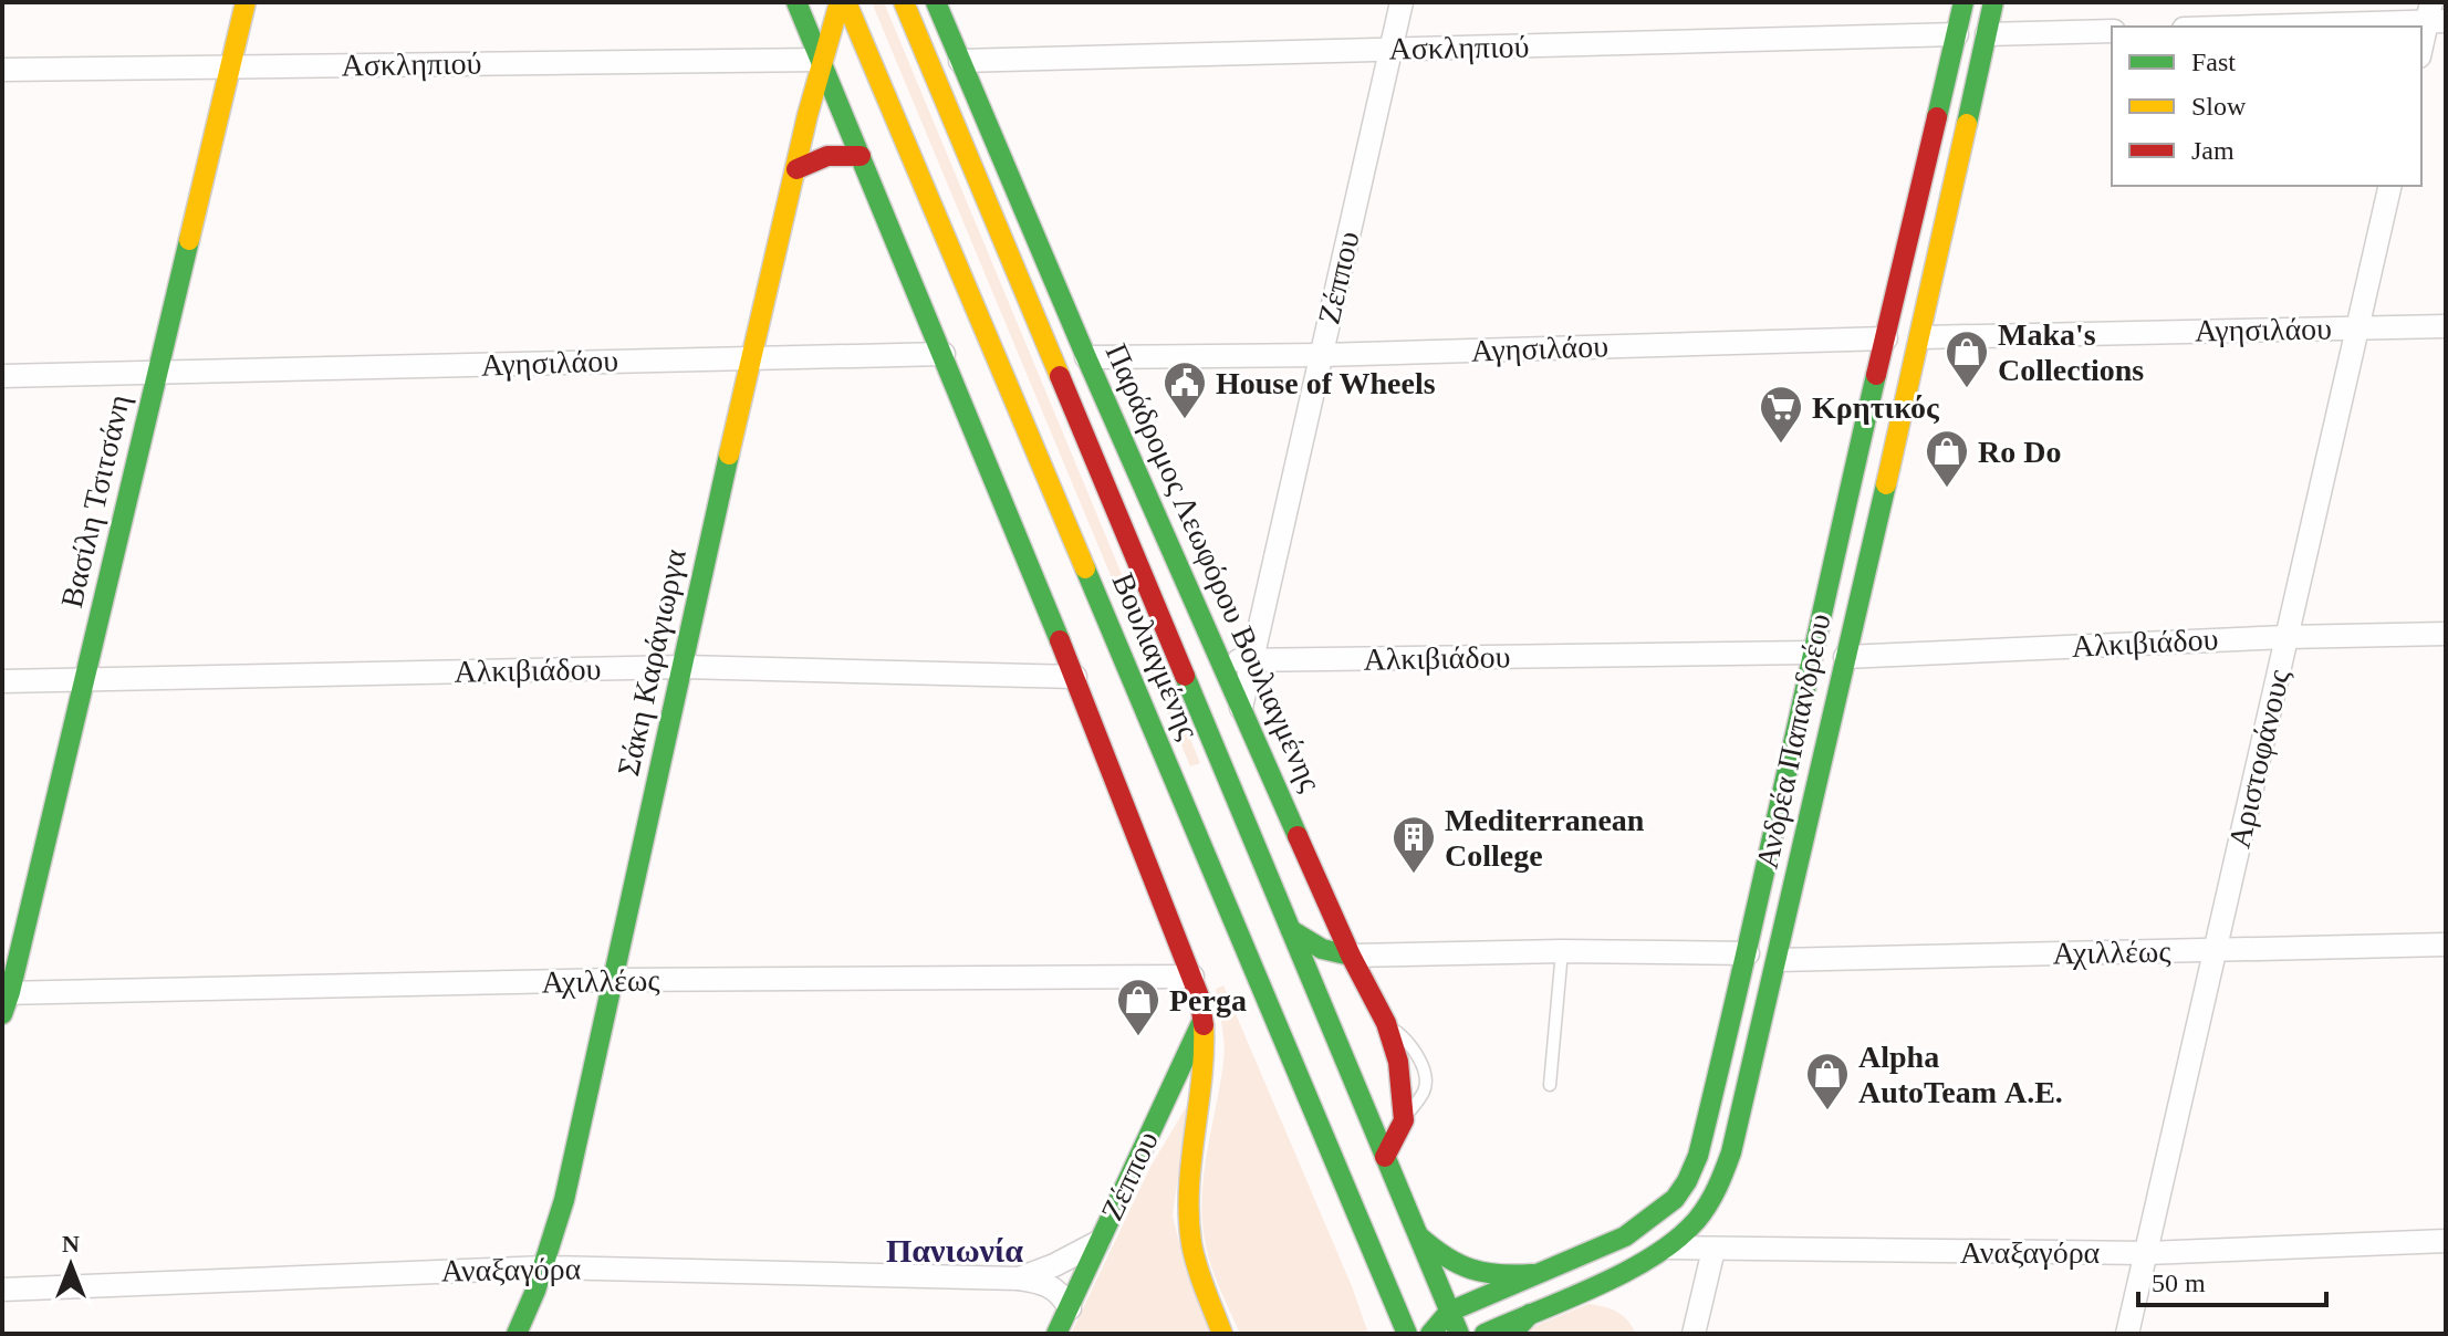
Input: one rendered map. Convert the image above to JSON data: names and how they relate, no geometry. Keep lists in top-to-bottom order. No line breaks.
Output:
{"streets":{"main road":["Ζέππου","Βασίλη Τσιτσάνη","Παράδρομος Λεωφόρου Βουλιαγμένης","Βουλιαγμένης","Σάκη Καράγιωργα","Ανδρέα Παπανδρέου"],"street":["Ασκληπιού","Αγησιλάου","Αλκιβιάδου","Αριστοφάνους","Αχιλλέως","Αναξαγόρα"]},"crossings":[["Ασκληπιού","Ζέππου"],["Ασκληπιού","Βασίλη Τσιτσάνη"],["Ασκληπιού","Παράδρομος Λεωφόρου Βουλιαγμένης"],["Ασκληπιού","Σάκη Καράγιωργα"],["Ασκληπιού","Ανδρέα Παπανδρέου"],["Ζέππου","Αγησιλάου"],["Ζέππου","Παράδρομος Λεωφόρου Βουλιαγμένης"],["Ζέππου","Αλκιβιάδου"],["Ζέππου","Αναξαγόρα"],["Αγησιλάου","Βασίλη Τσιτσάνη"],["Αγησιλάου","Παράδρομος Λεωφόρου Βουλιαγμένης"],["Αγησιλάου","Σάκη Καράγιωργα"],["Αγησιλάου","Ανδρέα Παπανδρέου"],["Αγησιλάου","Αριστοφάνους"],["Βασίλη Τσιτσάνη","Αλκιβιάδου"],["Βασίλη Τσιτσάνη","Αχιλλέως"],["Παράδρομος Λεωφόρου Βουλιαγμένης","Αλκιβιάδου"],["Παράδρομος Λεωφόρου Βουλιαγμένης","Βουλιαγμένης"],["Αλκιβιάδου","Σάκη Καράγιωργα"],["Αλκιβιάδου","Ανδρέα Παπανδρέου"],["Αλκιβιάδου","Αριστοφάνους"],["Βουλιαγμένης","Σάκη Καράγιωργα"],["Βουλιαγμένης","Ανδρέα Παπανδρέου"],["Σάκη Καράγιωργα","Αχιλλέως"],["Σάκη Καράγιωργα","Αναξαγόρα"],["Ανδρέα Παπανδρέου","Αχιλλέως"],["Ανδρέα Παπανδρέου","Αναξαγόρα"],["Αριστοφάνους","Αχιλλέως"],["Αριστοφάνους","Αναξαγόρα"]],"districts":["Πανιωνία"],"places":{"shop":["Maka's Collections","Ro Do","Perga","Alpha AutoTeam Α.Ε."],"public building":["House of Wheels"],"supermarket":["Κρητικός"],"building":["Mediterranean College"]},"legend":["Fast","Slow","Jam"],"scale_bar":"50 m","north":"top"}
